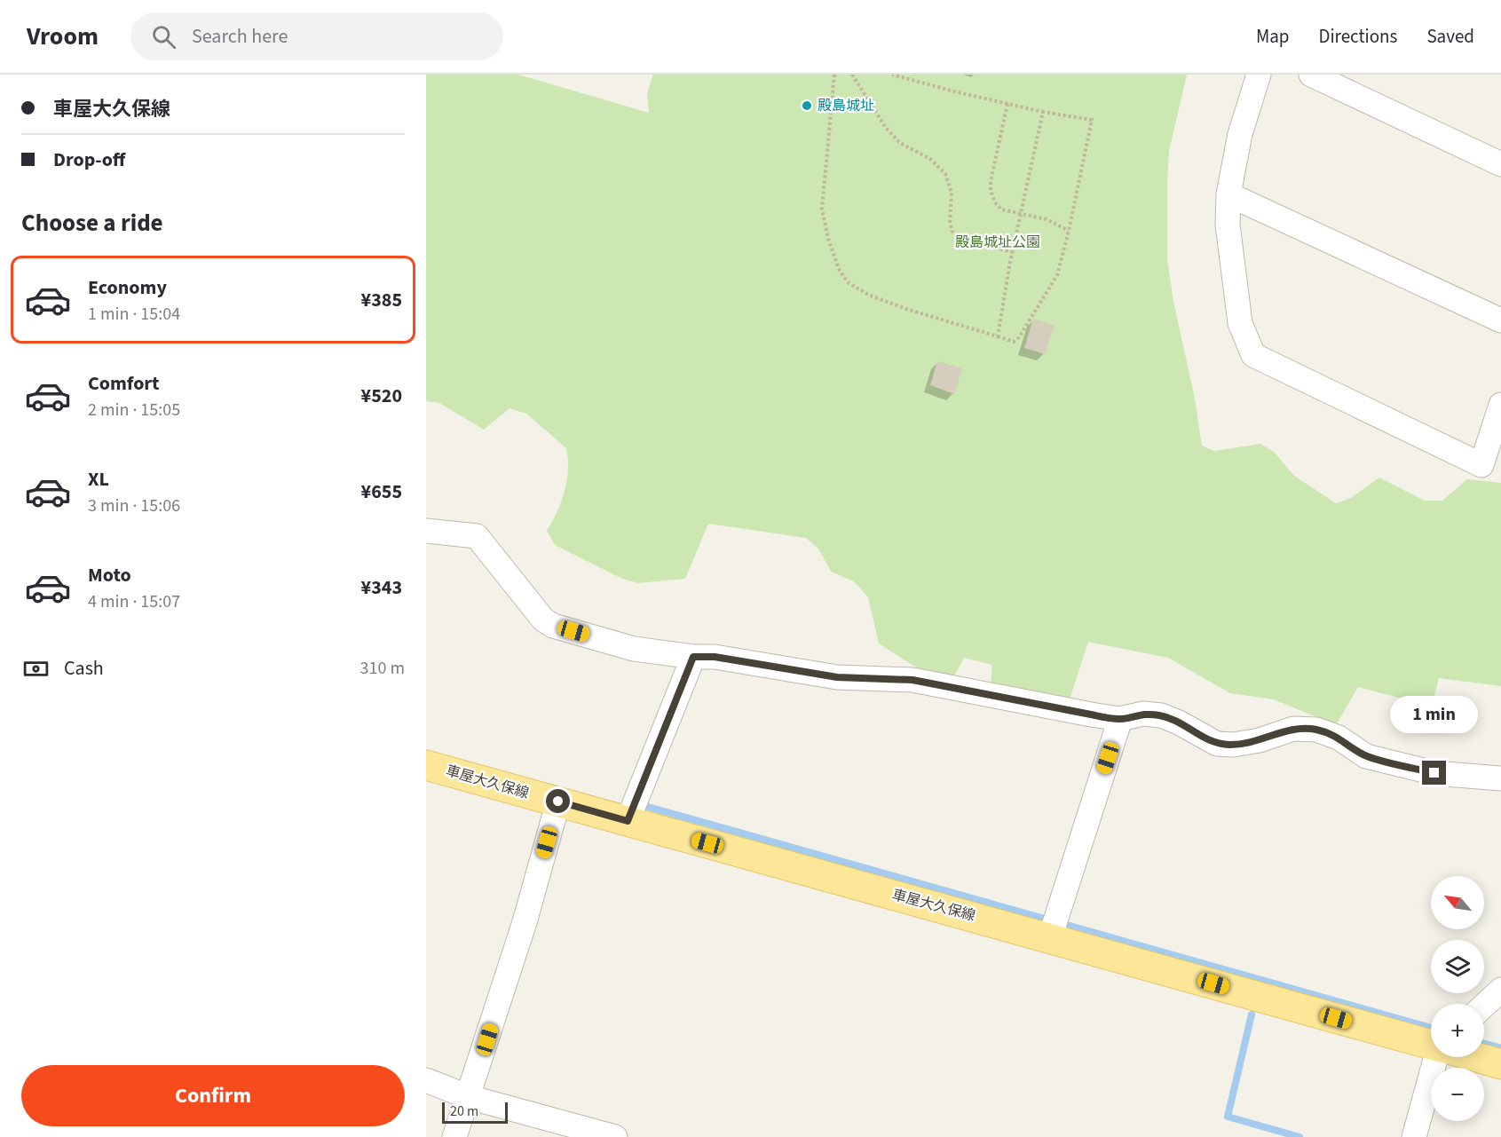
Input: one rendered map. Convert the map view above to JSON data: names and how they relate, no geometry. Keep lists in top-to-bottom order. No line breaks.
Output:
{"streets":{"main road":["車屋大久保線"]},"parks":["殿島城址公園"],"places":["殿島城址"],"scale_bar":"20 m","north":"top left","page":{"header":"Vroom","search":"Search here","nav":["Map","Directions","Saved"],"banner":["車屋大久保線","Drop-off"],"heading":"Choose a ride","list":[{"name":"Economy","note":"1 min · 15:04","value":"¥385"},{"name":"Comfort","note":"2 min · 15:05","value":"¥520"},{"name":"XL","note":"3 min · 15:06","value":"¥655"},{"name":"Moto","note":"4 min · 15:07","value":"¥343"}],"pay":["Cash","310 m"],"bubble":"1 min","map_buttons":["+","−"],"buttons":"Confirm","scale":"20 m"}}
